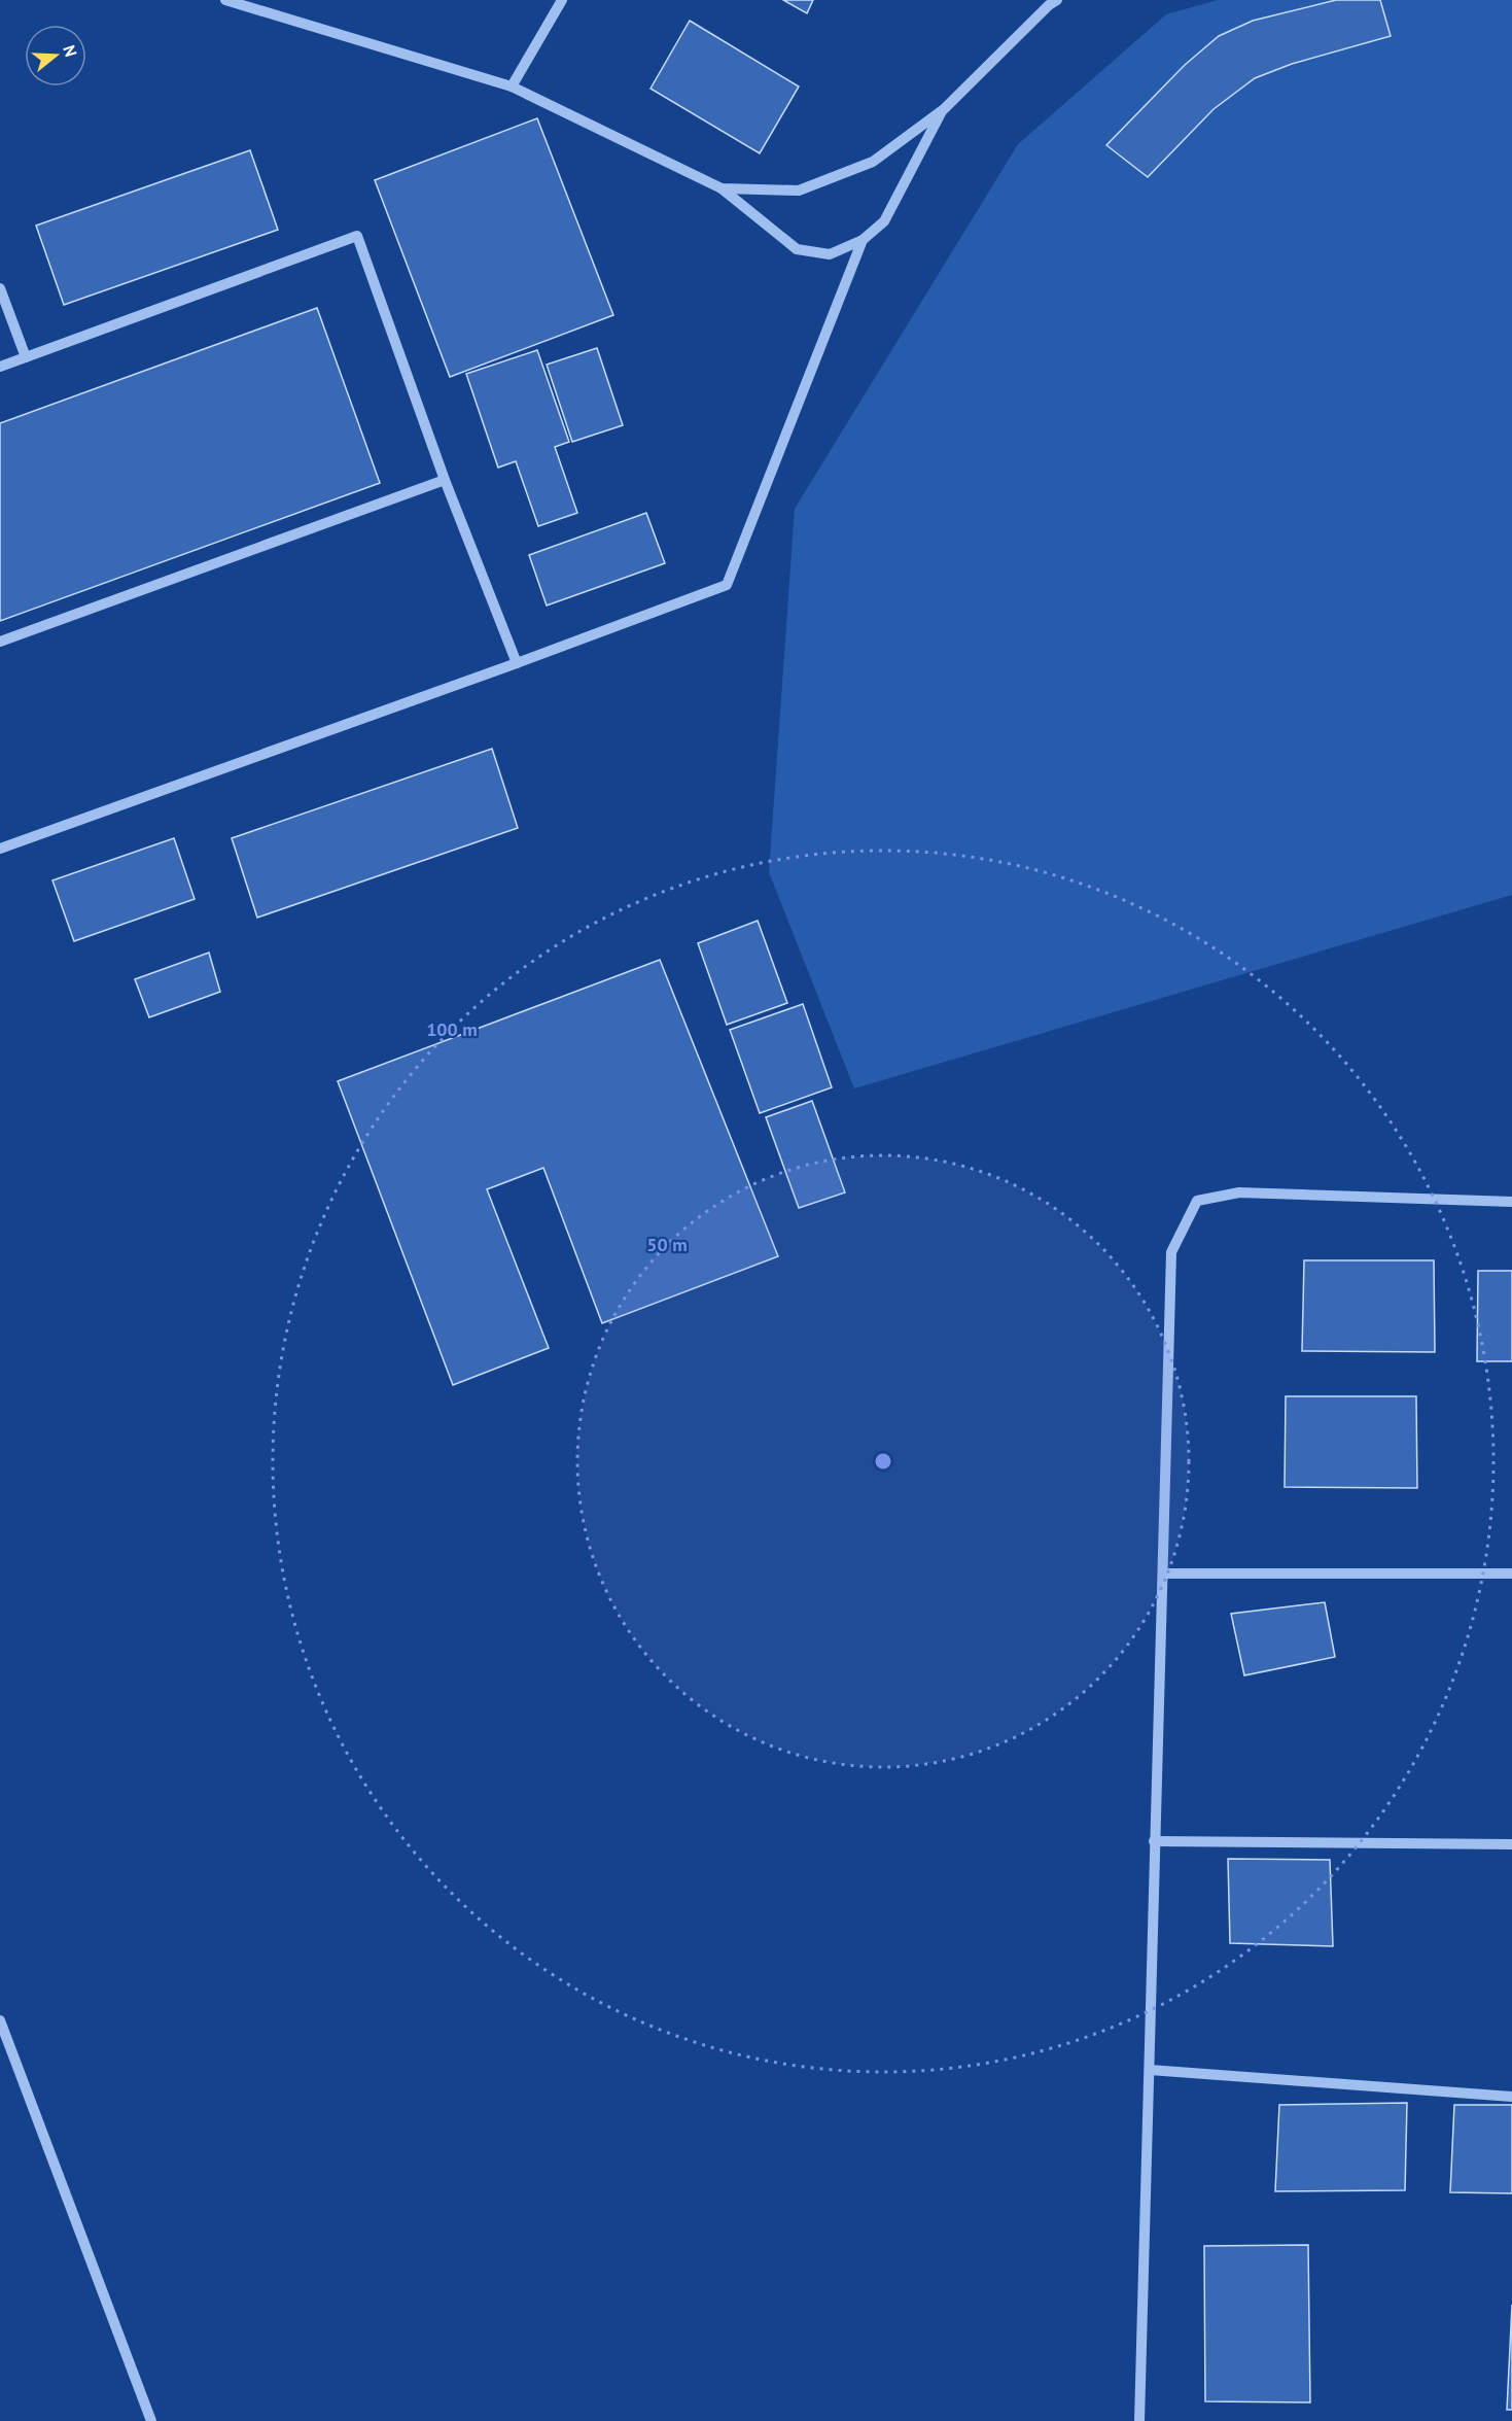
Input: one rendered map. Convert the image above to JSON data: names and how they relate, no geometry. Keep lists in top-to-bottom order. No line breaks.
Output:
{"north":"right","rings":["100 m","50 m"]}
